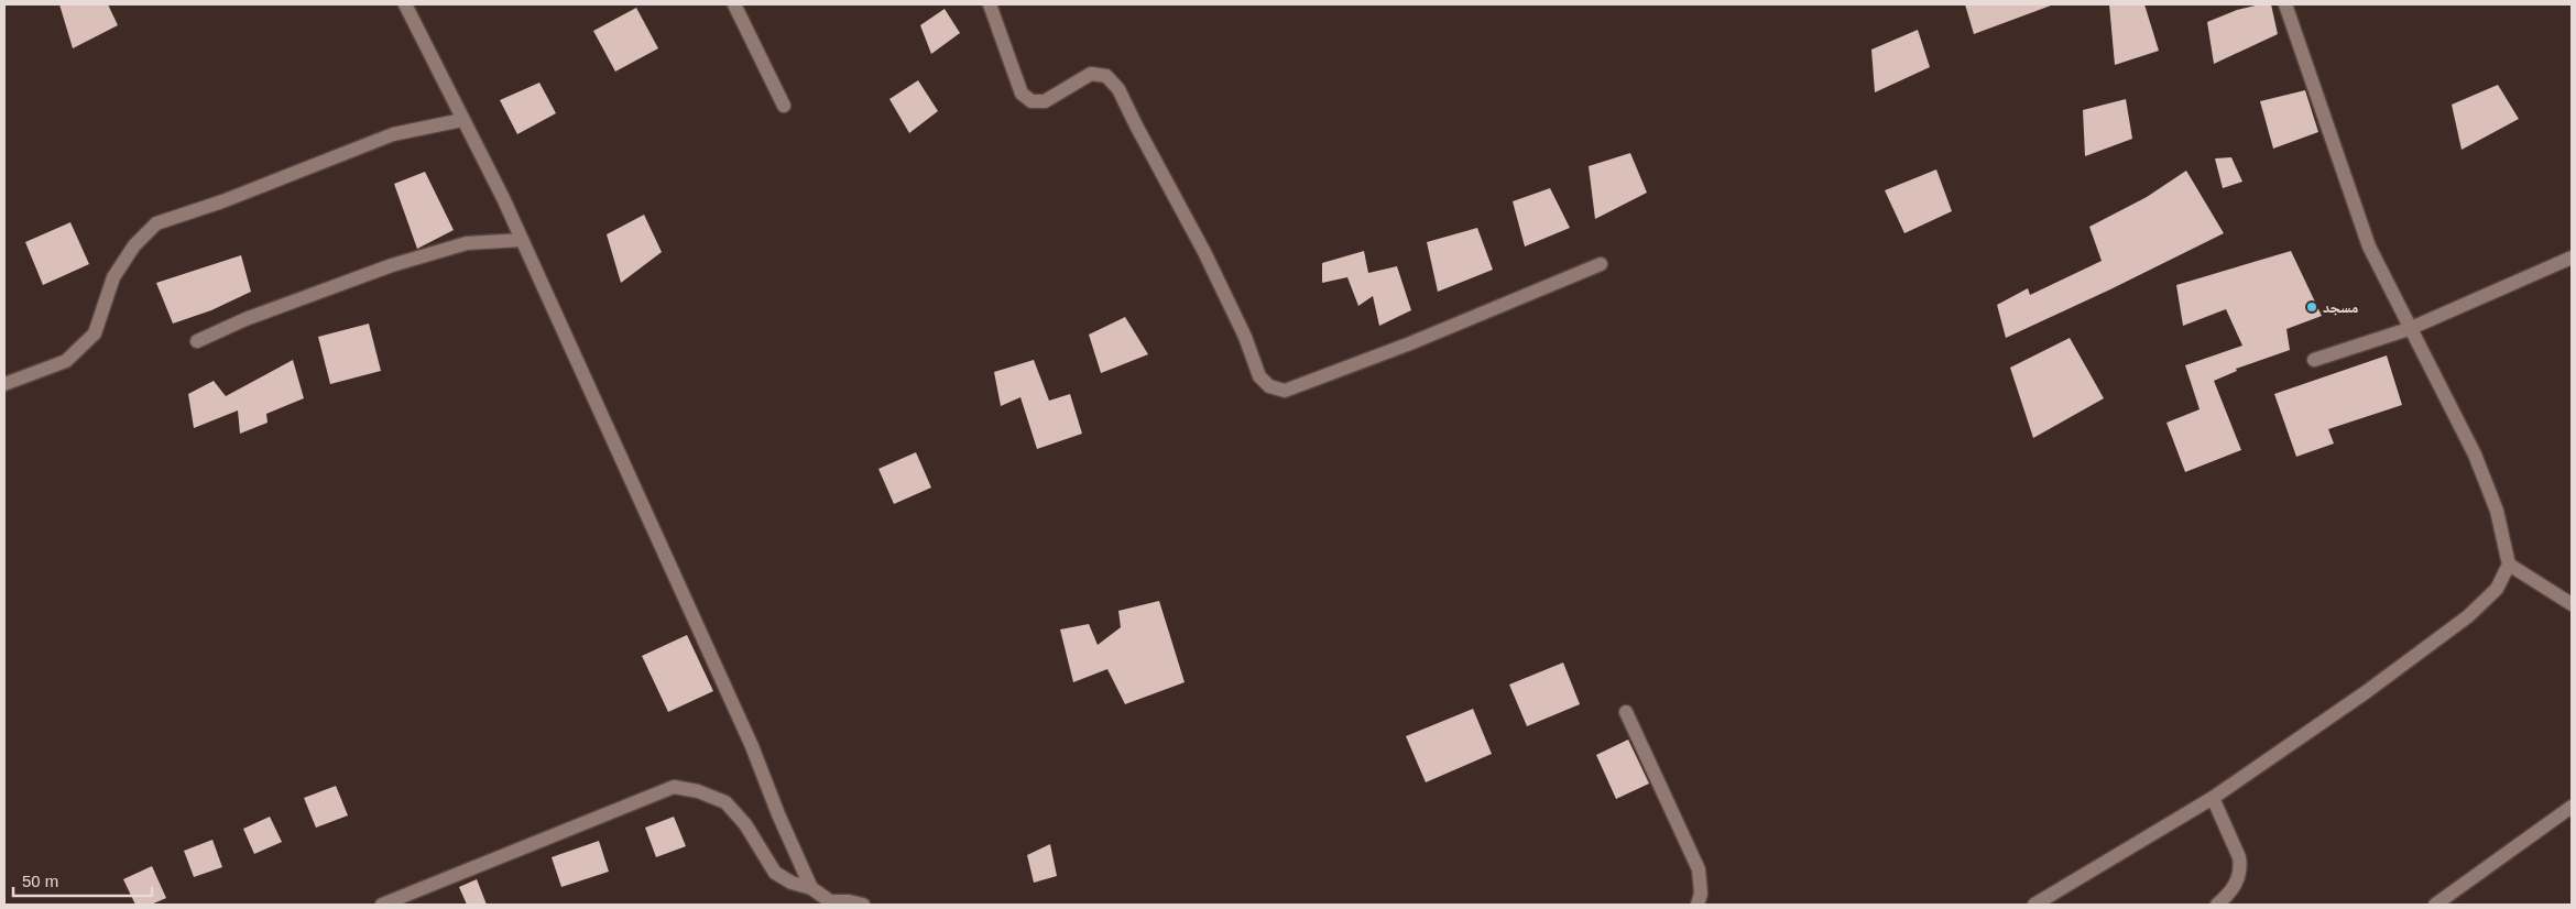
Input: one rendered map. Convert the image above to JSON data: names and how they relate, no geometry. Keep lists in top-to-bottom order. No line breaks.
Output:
{"places":["مسجد"],"scale_bar":"50 m"}
